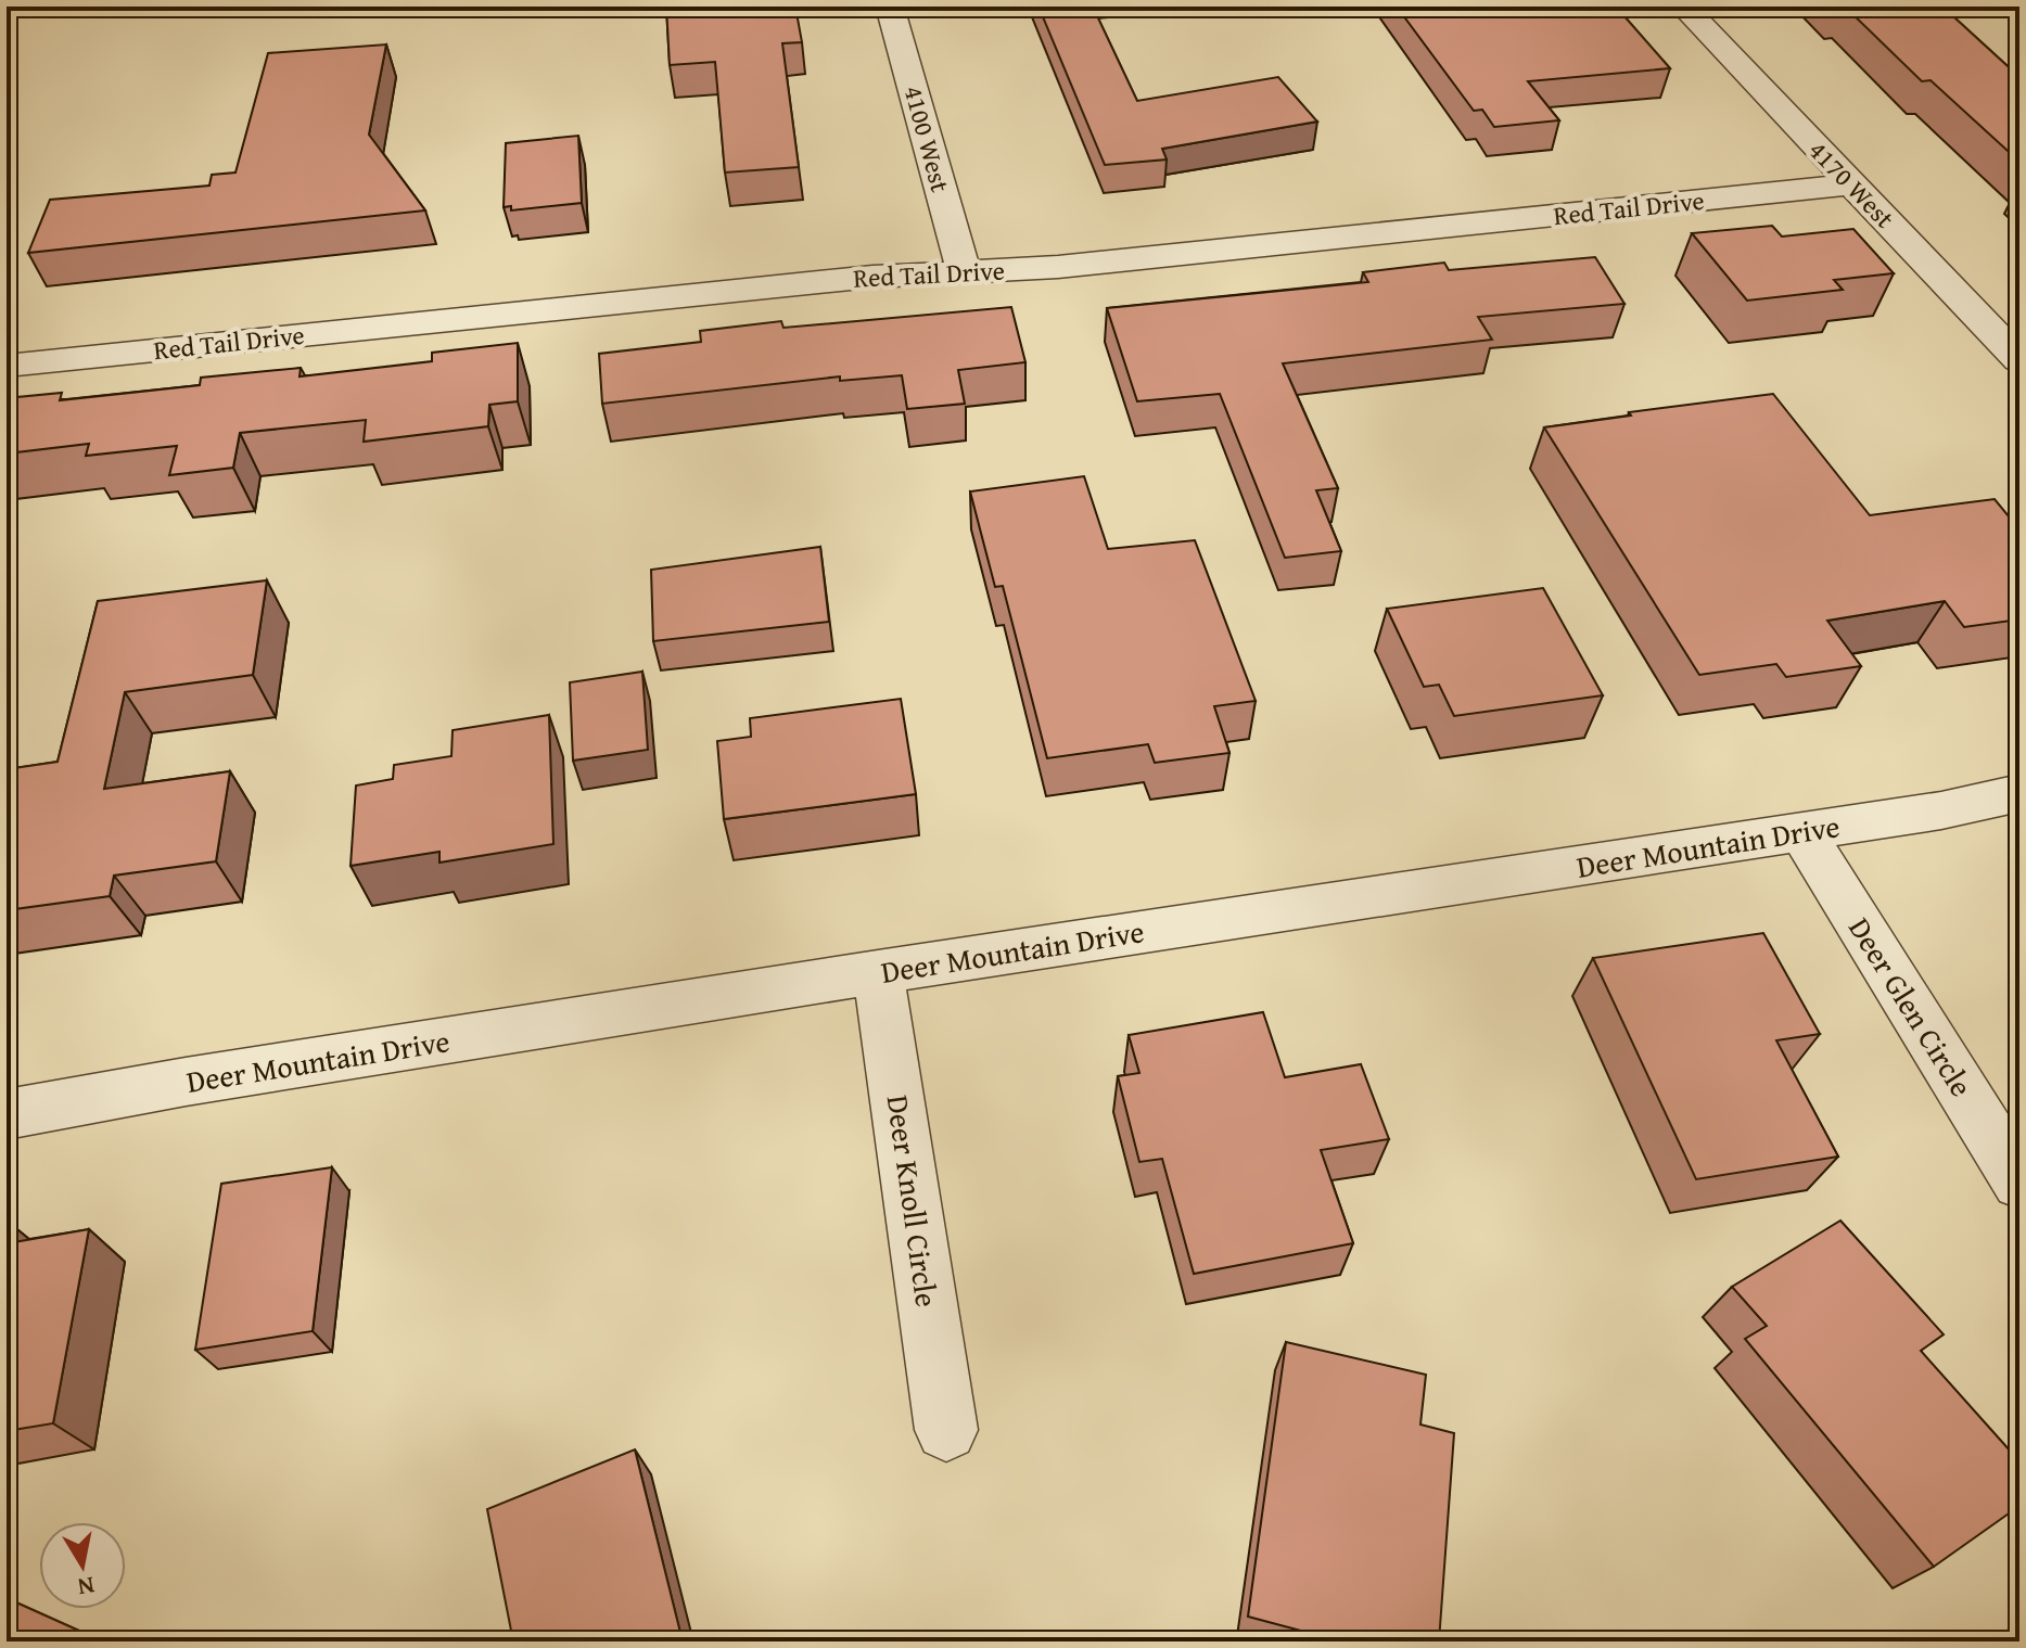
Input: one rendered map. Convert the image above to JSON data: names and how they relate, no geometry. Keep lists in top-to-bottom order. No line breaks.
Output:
{"streets":{"street":["4100 West","4170 West","Red Tail Drive","Deer Mountain Drive","Deer Glen Circle","Deer Knoll Circle"]},"crossings":[["4100 West","Red Tail Drive"],["4170 West","Red Tail Drive"],["Deer Mountain Drive","Deer Glen Circle"],["Deer Mountain Drive","Deer Knoll Circle"]],"north":"bottom"}
